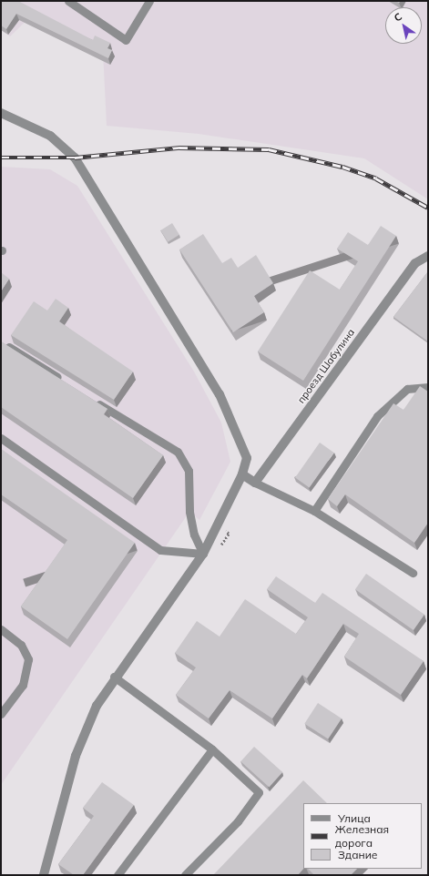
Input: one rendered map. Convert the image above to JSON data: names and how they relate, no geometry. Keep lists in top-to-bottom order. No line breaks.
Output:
{"streets":{"street":["проезд Шабулина"]},"legend":["Улица","Железная дорога","Здание"],"north":"top left"}
